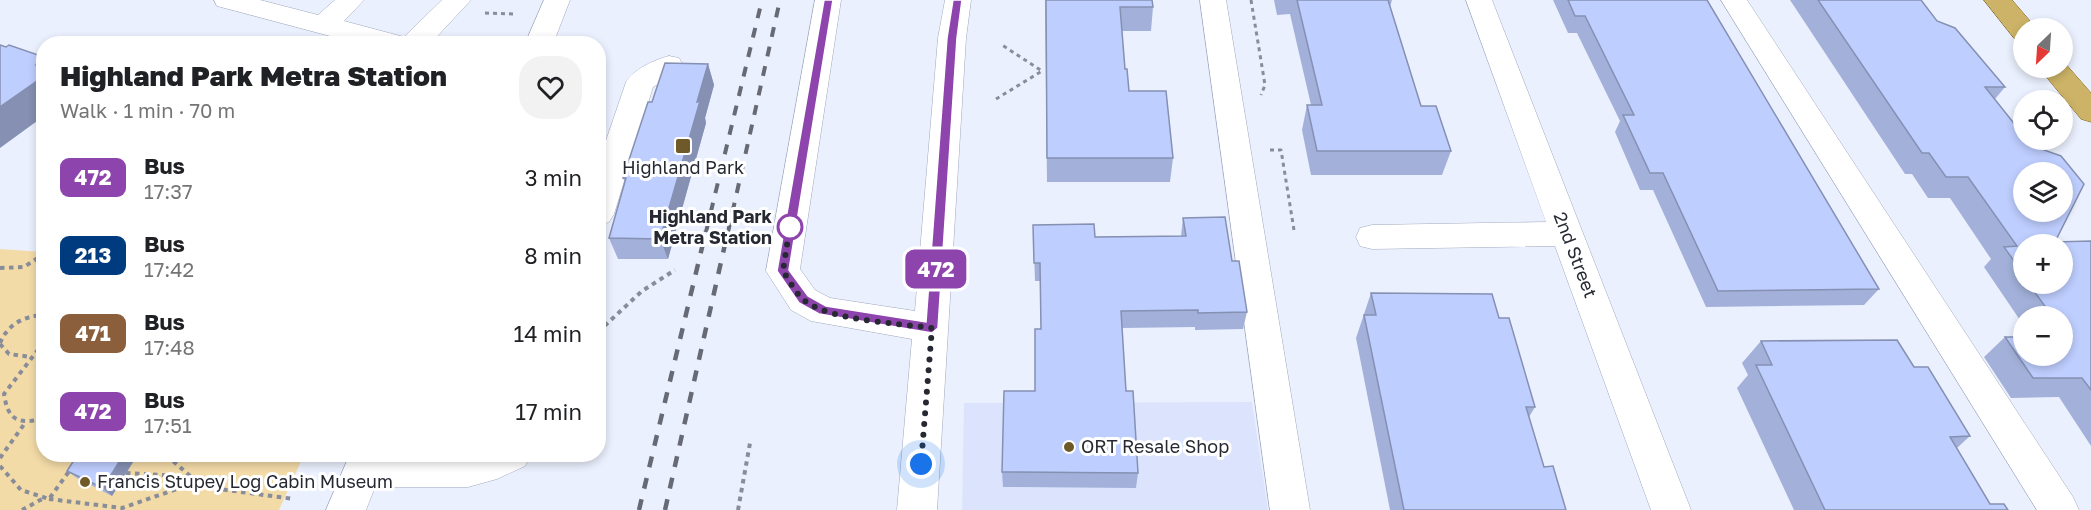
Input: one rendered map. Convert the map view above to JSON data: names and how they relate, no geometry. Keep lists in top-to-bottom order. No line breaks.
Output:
{"streets":{"street":["2nd Street"]},"places":{"transit":["Highland Park"],"other":["Highland Park Metra Station","ORT Resale Shop","Francis Stupey Log Cabin Museum"]},"lines":["bus line 472"],"north":"bottom left","page":{"on_map":"472","map_buttons":["+","−"],"heading":["Highland Park Metra Station","Walk · 1 min · 70 m"],"list":[{"mark":"472","name":"Bus","note":"17:37","value":"3 min"},{"mark":"213","name":"Bus","note":"17:42","value":"8 min"},{"mark":"471","name":"Bus","note":"17:48","value":"14 min"},{"mark":"472","name":"Bus","note":"17:51","value":"17 min"}]}}
